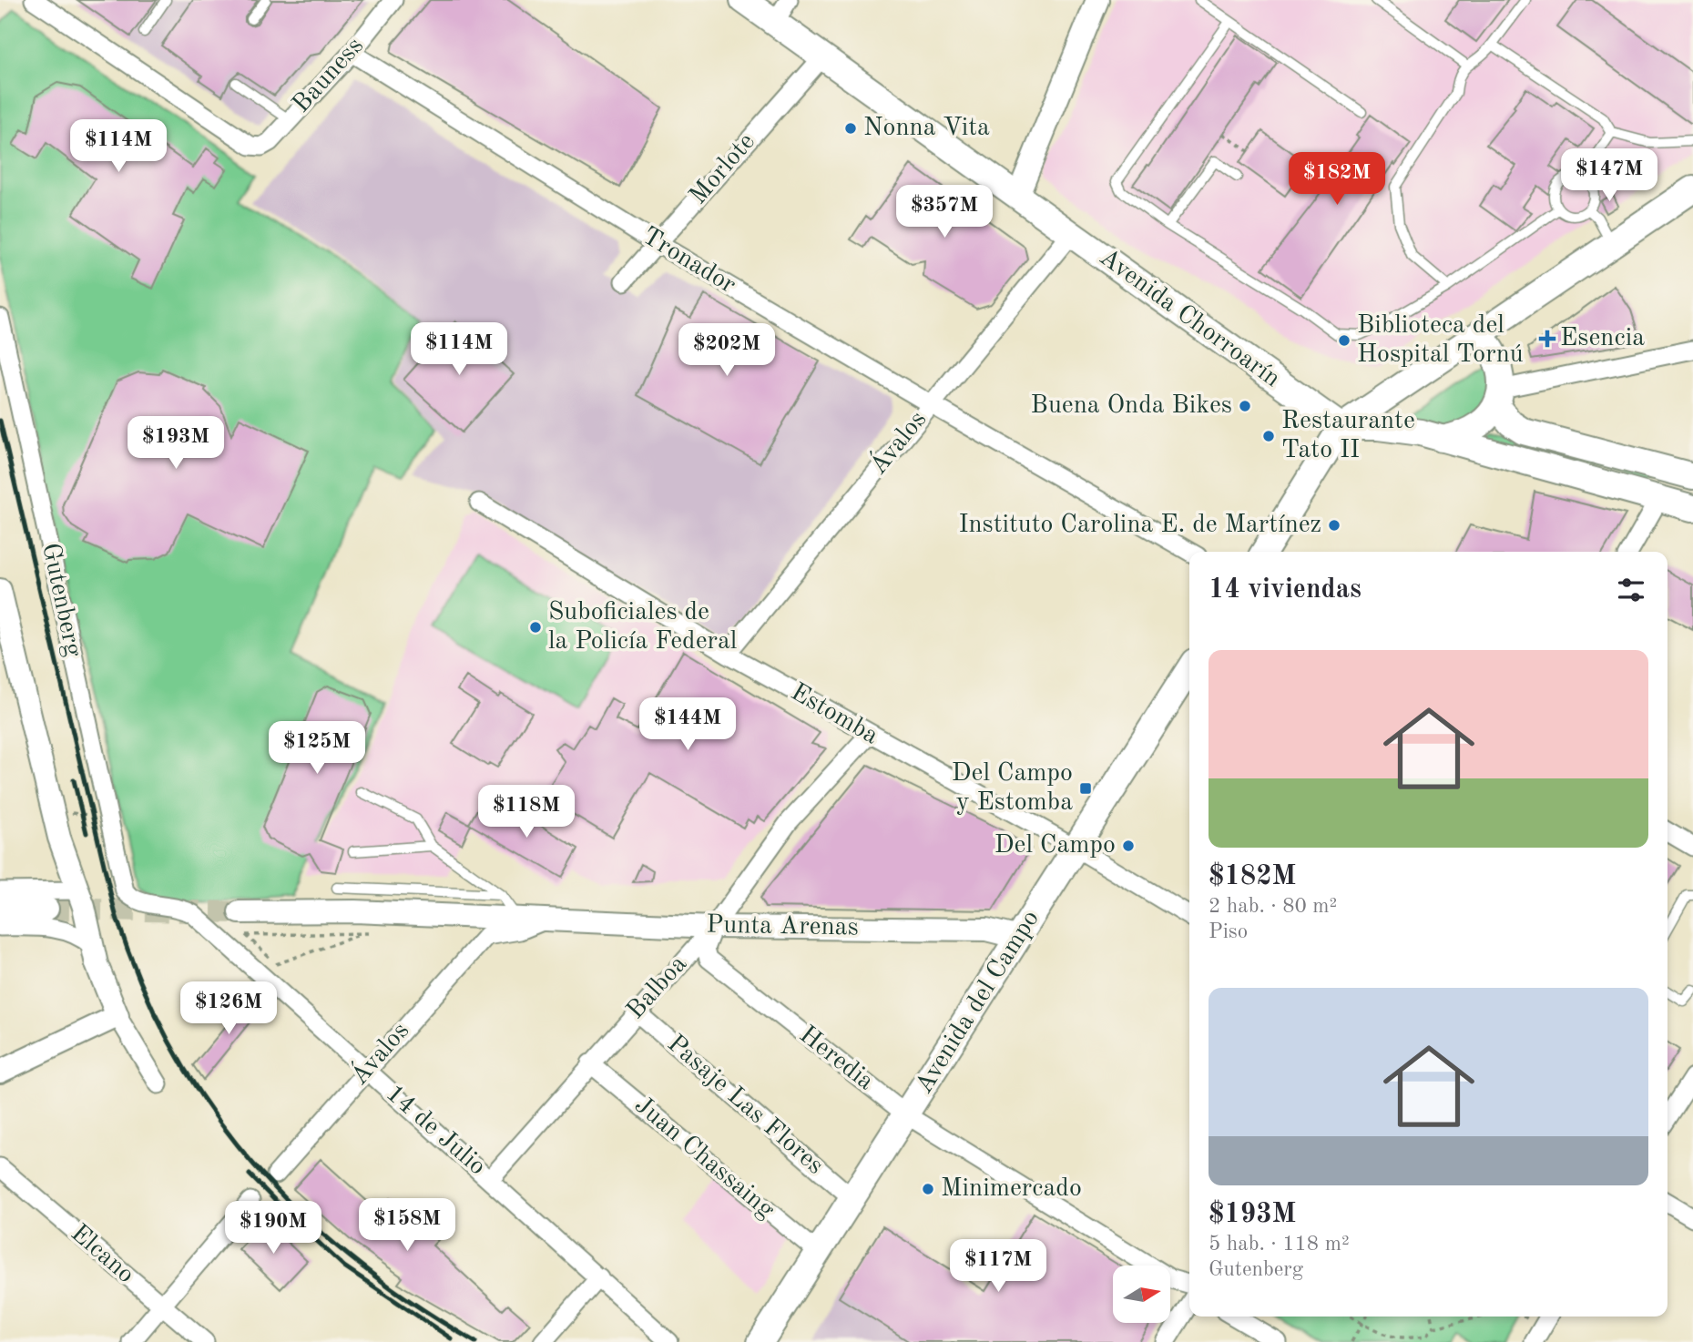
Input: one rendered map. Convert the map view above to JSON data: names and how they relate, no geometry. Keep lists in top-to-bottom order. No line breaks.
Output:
{"streets":{"main road":["Avenida Chorroarín","Avenida del Campo"],"street":["Bauness","Morlote","Tronador","Ávalos","Gutenberg","Estomba","Punta Arenas","Balboa","Heredia","Pasaje Las Flores","14 de Julio","Juan Chassaing","Elcano"]},"crossings":[["Bauness","Tronador"],["Morlote","Tronador"],["Morlote","Avenida Chorroarín"],["Tronador","Ávalos"],["Avenida Chorroarín","Ávalos"],["Ávalos","Estomba"],["Ávalos","Punta Arenas"],["Ávalos","14 de Julio"],["Gutenberg","14 de Julio"],["Estomba","Balboa"],["Estomba","Avenida del Campo"],["Punta Arenas","Balboa"],["Punta Arenas","Avenida del Campo"],["Punta Arenas","Heredia"],["Balboa","Heredia"],["Balboa","Pasaje Las Flores"],["Balboa","14 de Julio"],["Balboa","Juan Chassaing"],["Avenida del Campo","Heredia"],["Avenida del Campo","Pasaje Las Flores"],["Avenida del Campo","Juan Chassaing"]],"places":{"other":["Nonna Vita","Biblioteca del Hospital Tornú","Buena Onda Bikes","Restaurante Tato II","Instituto Carolina E. de Martínez","Suboficiales de la Policía Federal","Del Campo","Minimercado"],"health":["Esencia"],"transit":["Del Campo y Estomba"]},"north":"right","page":{"price":["$114M","$147M","$182M","$357M","$114M","$202M","$193M","$144M","$125M","$118M","$126M","$158M","$190M","$117M"],"heading":"14 viviendas","list":[{"name":"$182M","note":"2 hab. · 80 m² · Piso"},{"name":"$193M","note":"5 hab. · 118 m² · Gutenberg"}]}}
